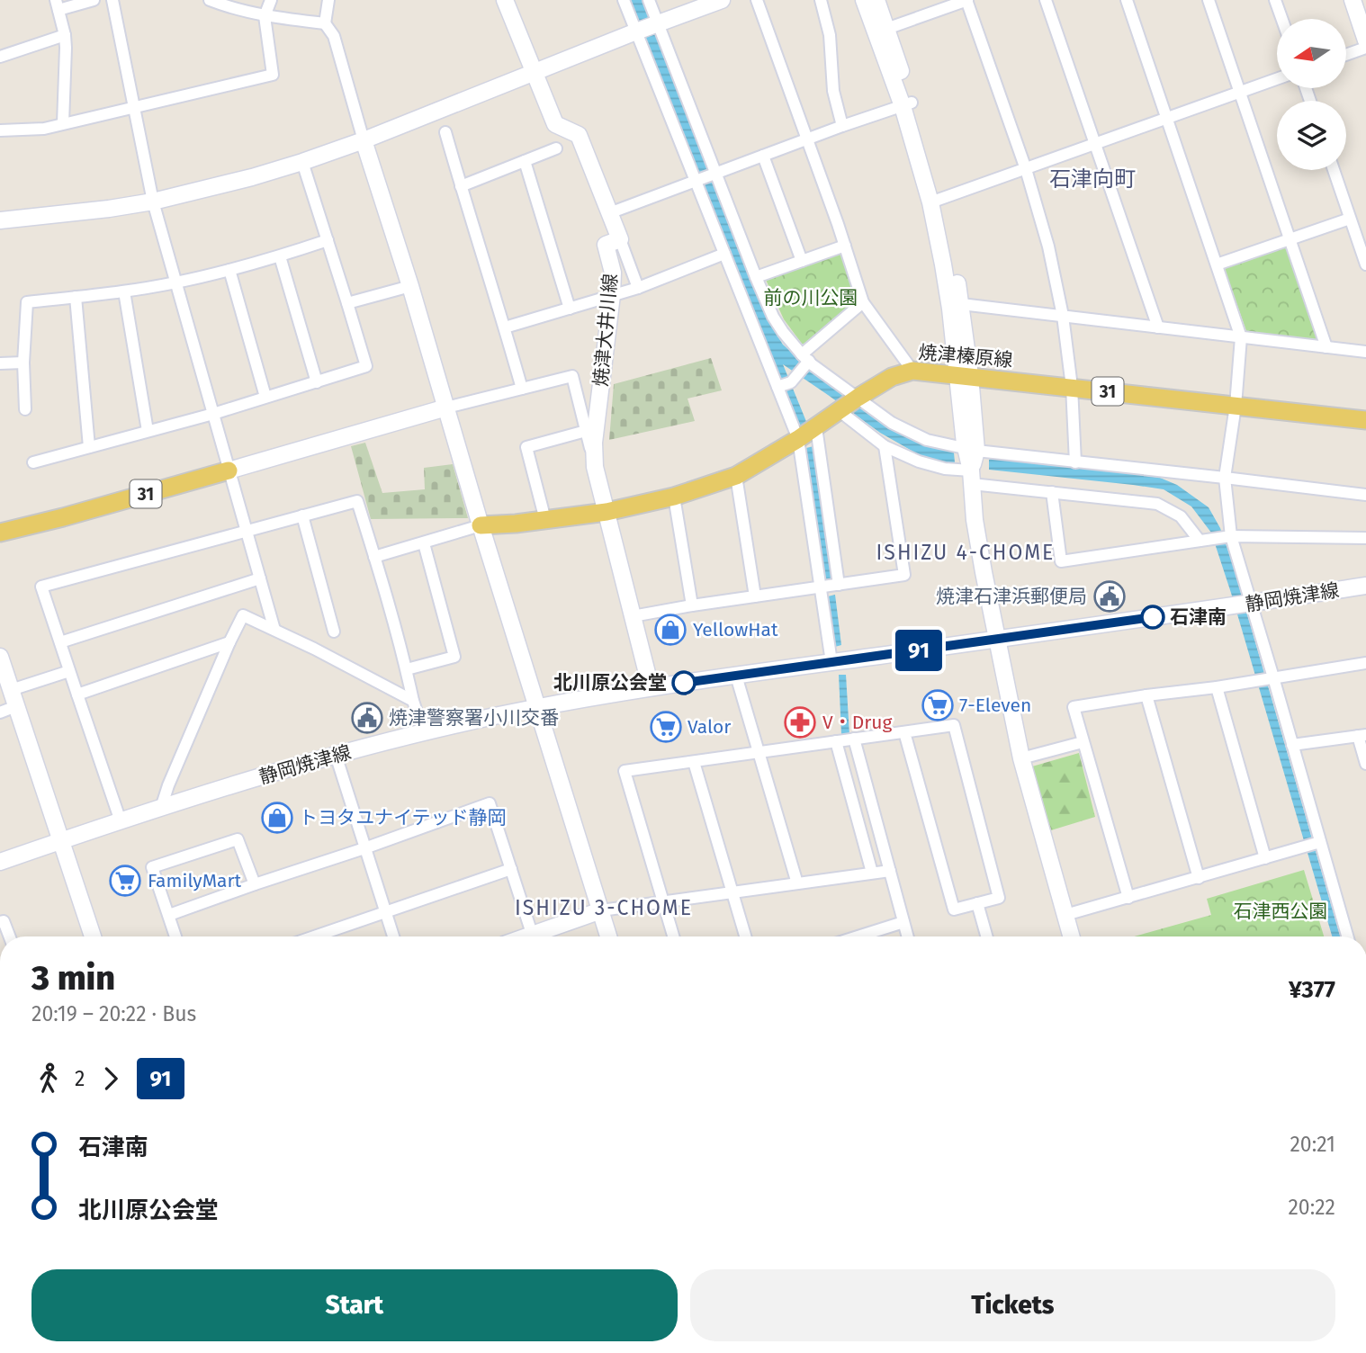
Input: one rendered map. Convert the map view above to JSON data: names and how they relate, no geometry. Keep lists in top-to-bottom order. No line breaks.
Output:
{"streets":{"main road":["焼津榛原線","31"],"street":["焼津大井川線","静岡焼津線"]},"crossings":[["焼津大井川線","焼津榛原線"],["焼津大井川線","静岡焼津線"]],"districts":["石津向町","ISHIZU 4-CHOME","ISHIZU 3-CHOME"],"parks":["前の川公園","石津西公園"],"places":{"public building":["焼津石津浜郵便局","焼津警察署小川交番"],"other":["石津南","北川原公会堂"],"shop":["YellowHat","トヨタユナイテッド静岡"],"supermarket":["7-Eleven","Valor","FamilyMart"],"pharmacy":["V・Drug"]},"lines":["bus line 91"],"north":"left","page":{"on_map":"91","heading":["3 min","20:19 – 20:22 · Bus","¥377"],"legs":["2","91"],"list":[{"name":"石津南","value":"20:21"},{"name":"北川原公会堂","value":"20:22"}],"buttons":["Start","Tickets"]}}
